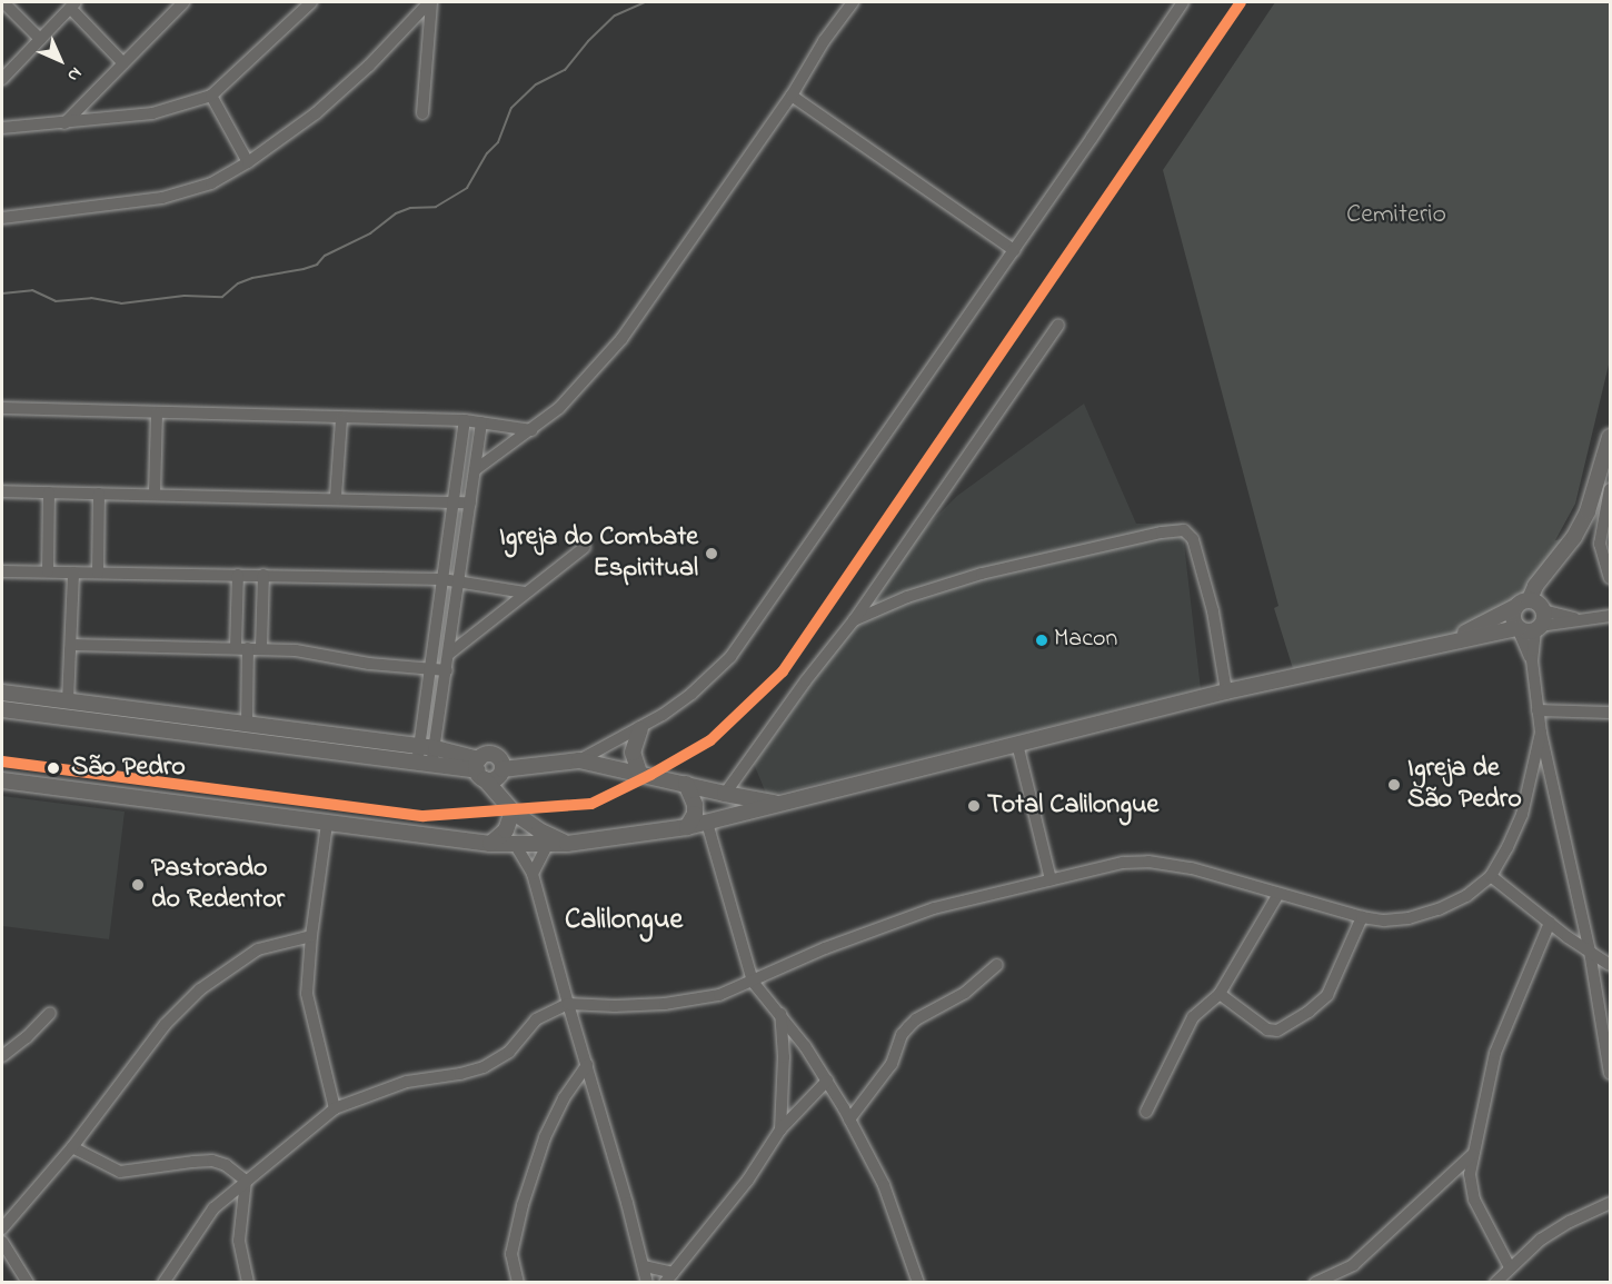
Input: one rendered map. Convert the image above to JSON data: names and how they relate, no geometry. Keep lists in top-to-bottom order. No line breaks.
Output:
{"districts":["Calilongue"],"parks":["Cemiterio"],"places":["Igreja do Combate Espiritual","Macon","São Pedro","Igreja de São Pedro","Total Calilongue","Pastorado do Redentor"],"north":"bottom right"}
